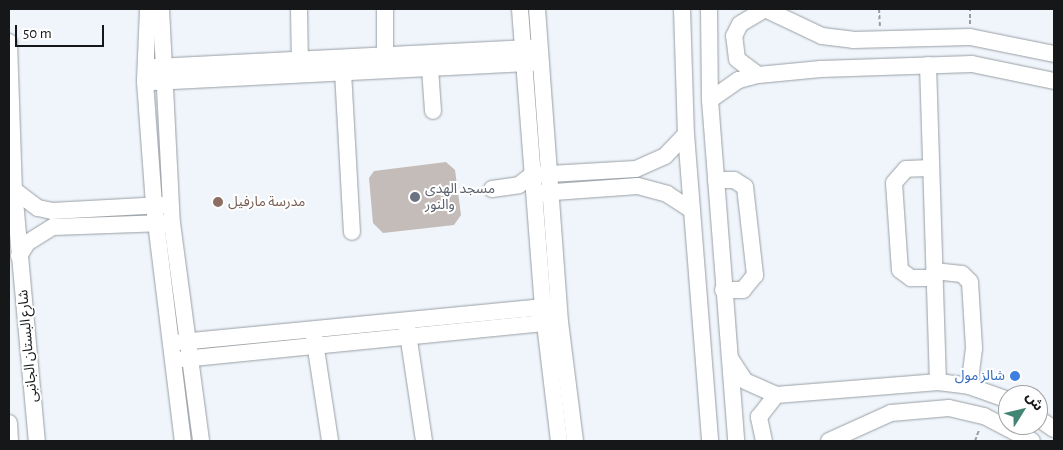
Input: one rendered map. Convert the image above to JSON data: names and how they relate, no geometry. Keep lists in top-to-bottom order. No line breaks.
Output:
{"streets":{"street":["شارع البستان الجانبى"]},"places":["مسجد الهدى والنور","مدرسة مارفيل","شالز مول"],"scale_bar":"50 m","north":"top right"}
